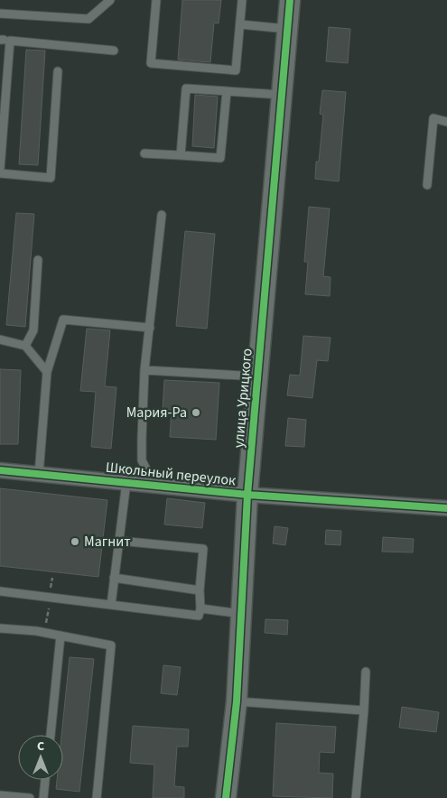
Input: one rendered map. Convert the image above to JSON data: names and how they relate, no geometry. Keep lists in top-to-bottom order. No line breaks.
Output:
{"streets":{"street":["улица Урицкого","Школьный переулок"]},"crossings":[["улица Урицкого","Школьный переулок"]],"places":["Мария-Ра","Магнит"],"north":"top"}
